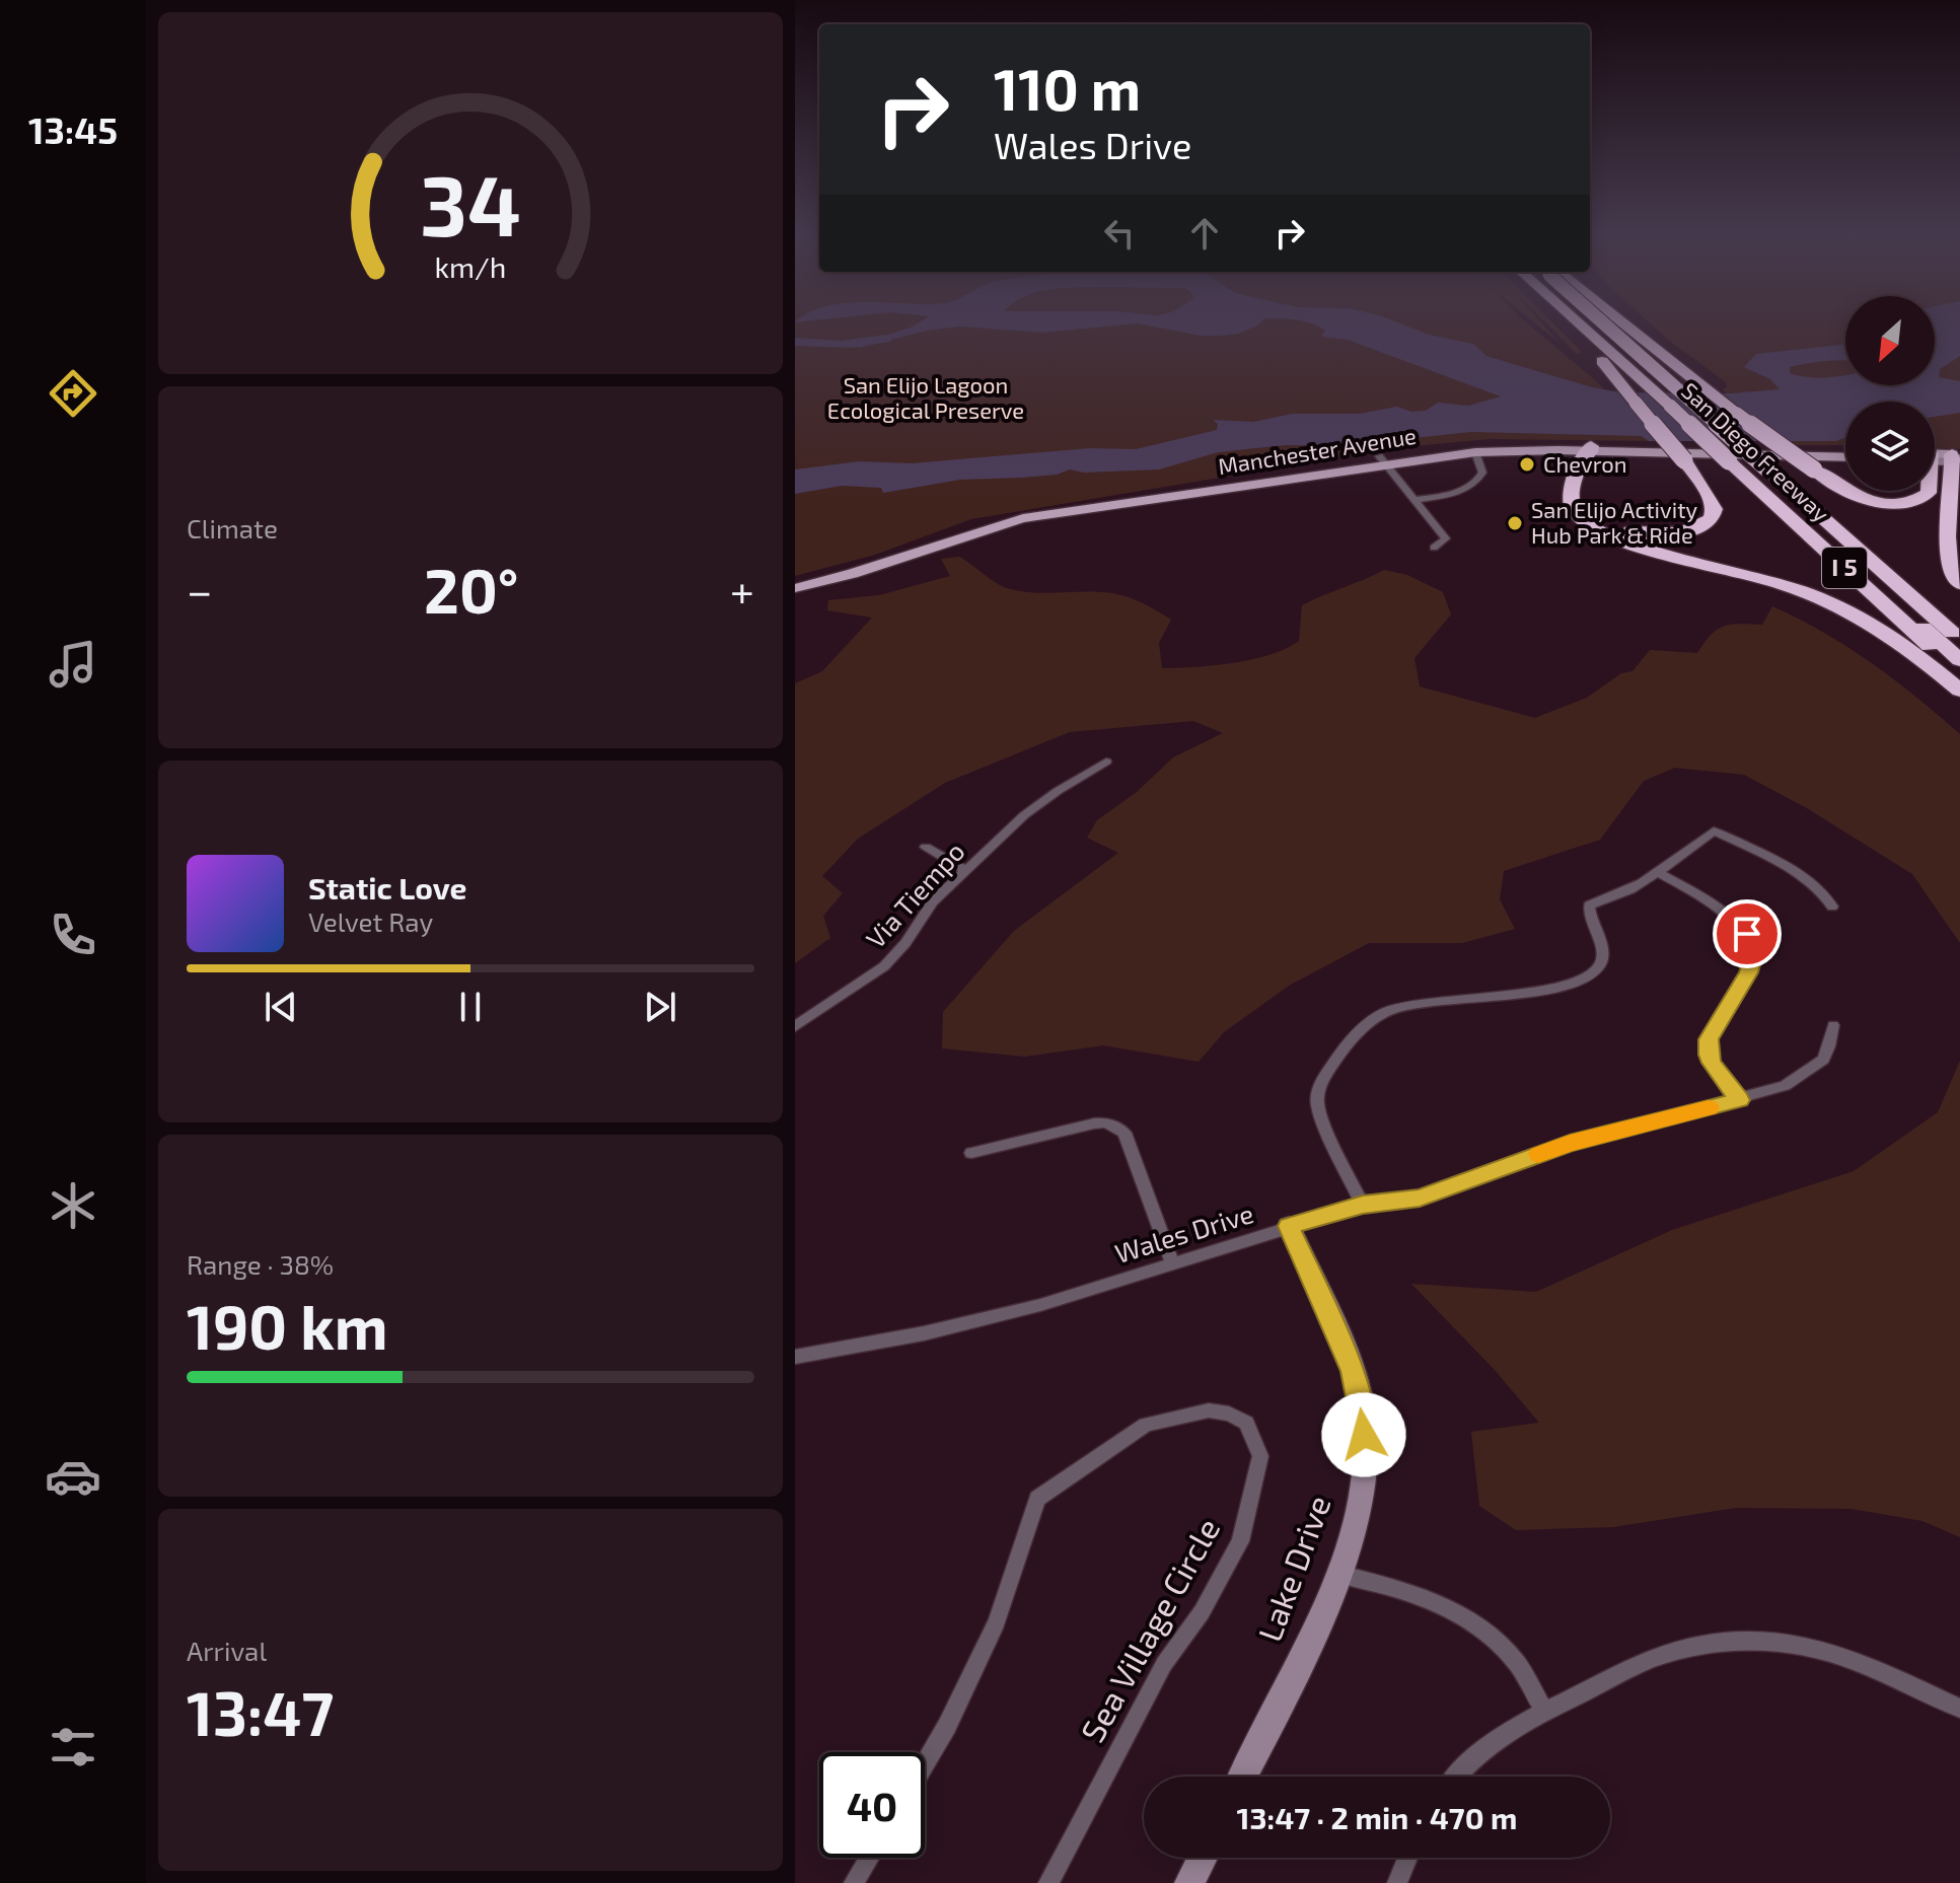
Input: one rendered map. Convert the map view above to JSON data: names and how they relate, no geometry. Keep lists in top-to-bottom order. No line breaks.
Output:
{"streets":{"highway":["San Diego Freeway","I 5"],"main road":["Manchester Avenue"],"street":["Via Tiempo","Wales Drive","Lake Drive","Sea Village Circle"]},"crossings":[["Wales Drive","Lake Drive"]],"parks":["San Elijo Lagoon Ecological Preserve"],"places":["Chevron","San Elijo Activity Hub Park & Ride"],"north":"bottom left","page":{"tabs":"13:45","turn":["110 m","Wales Drive"],"tile":["Climate",["Range · 38%","190 km"],["Arrival","13:47"]],"heat":["−","20°","+"],"song":["Static Love","Velvet Ray"],"limit":"40","trip":"13:47 · 2 min · 470 m","gauge":["34","km/h"]}}
